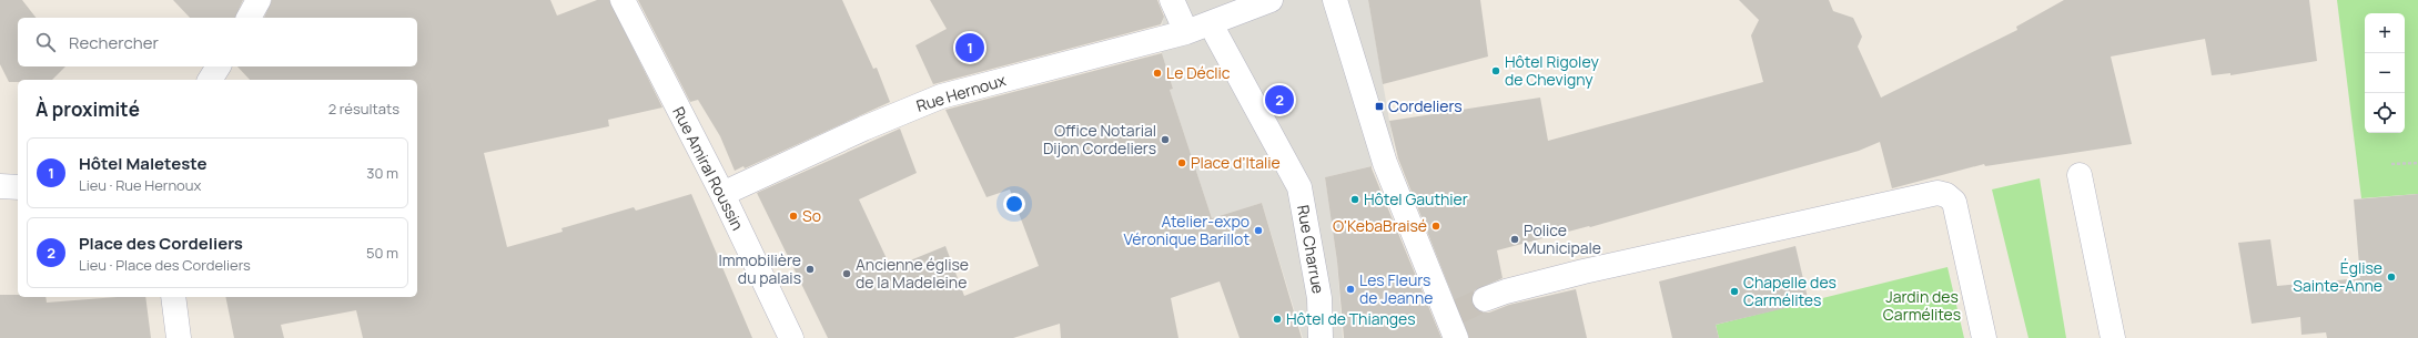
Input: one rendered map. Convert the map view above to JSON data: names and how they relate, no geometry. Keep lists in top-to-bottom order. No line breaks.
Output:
{"streets":{"street":["Rue Hernoux","Rue Amiral Roussin","Rue Charrue"]},"crossings":[["Rue Hernoux","Rue Amiral Roussin"],["Rue Hernoux","Rue Charrue"]],"parks":["Jardin des Carmélites"],"places":{"other":["Hôtel Rigoley de Chevigny","Le Déclic","Office Notarial Dijon Cordeliers","Place d’Italie","Hôtel Gauthier","So","O'KebaBraisé","Atelier-expo Véronique Barillot","Police Municipale","Immobilière du palais","Ancienne église de la Madeleine","Église Sainte-Anne","Les Fleurs de Jeanne","Chapelle des Carmélites","Hôtel de Thianges"],"transit":["Cordeliers"]},"page":{"map_buttons":["+","−"],"search":"Rechercher","pins":["1","2"],"heading":["À proximité","2 résultats"],"list":[{"mark":"1","name":"Hôtel Maleteste","note":"Lieu · Rue Hernoux","value":"30 m"},{"mark":"2","name":"Place des Cordeliers","note":"Lieu · Place des Cordeliers","value":"50 m"}]}}
